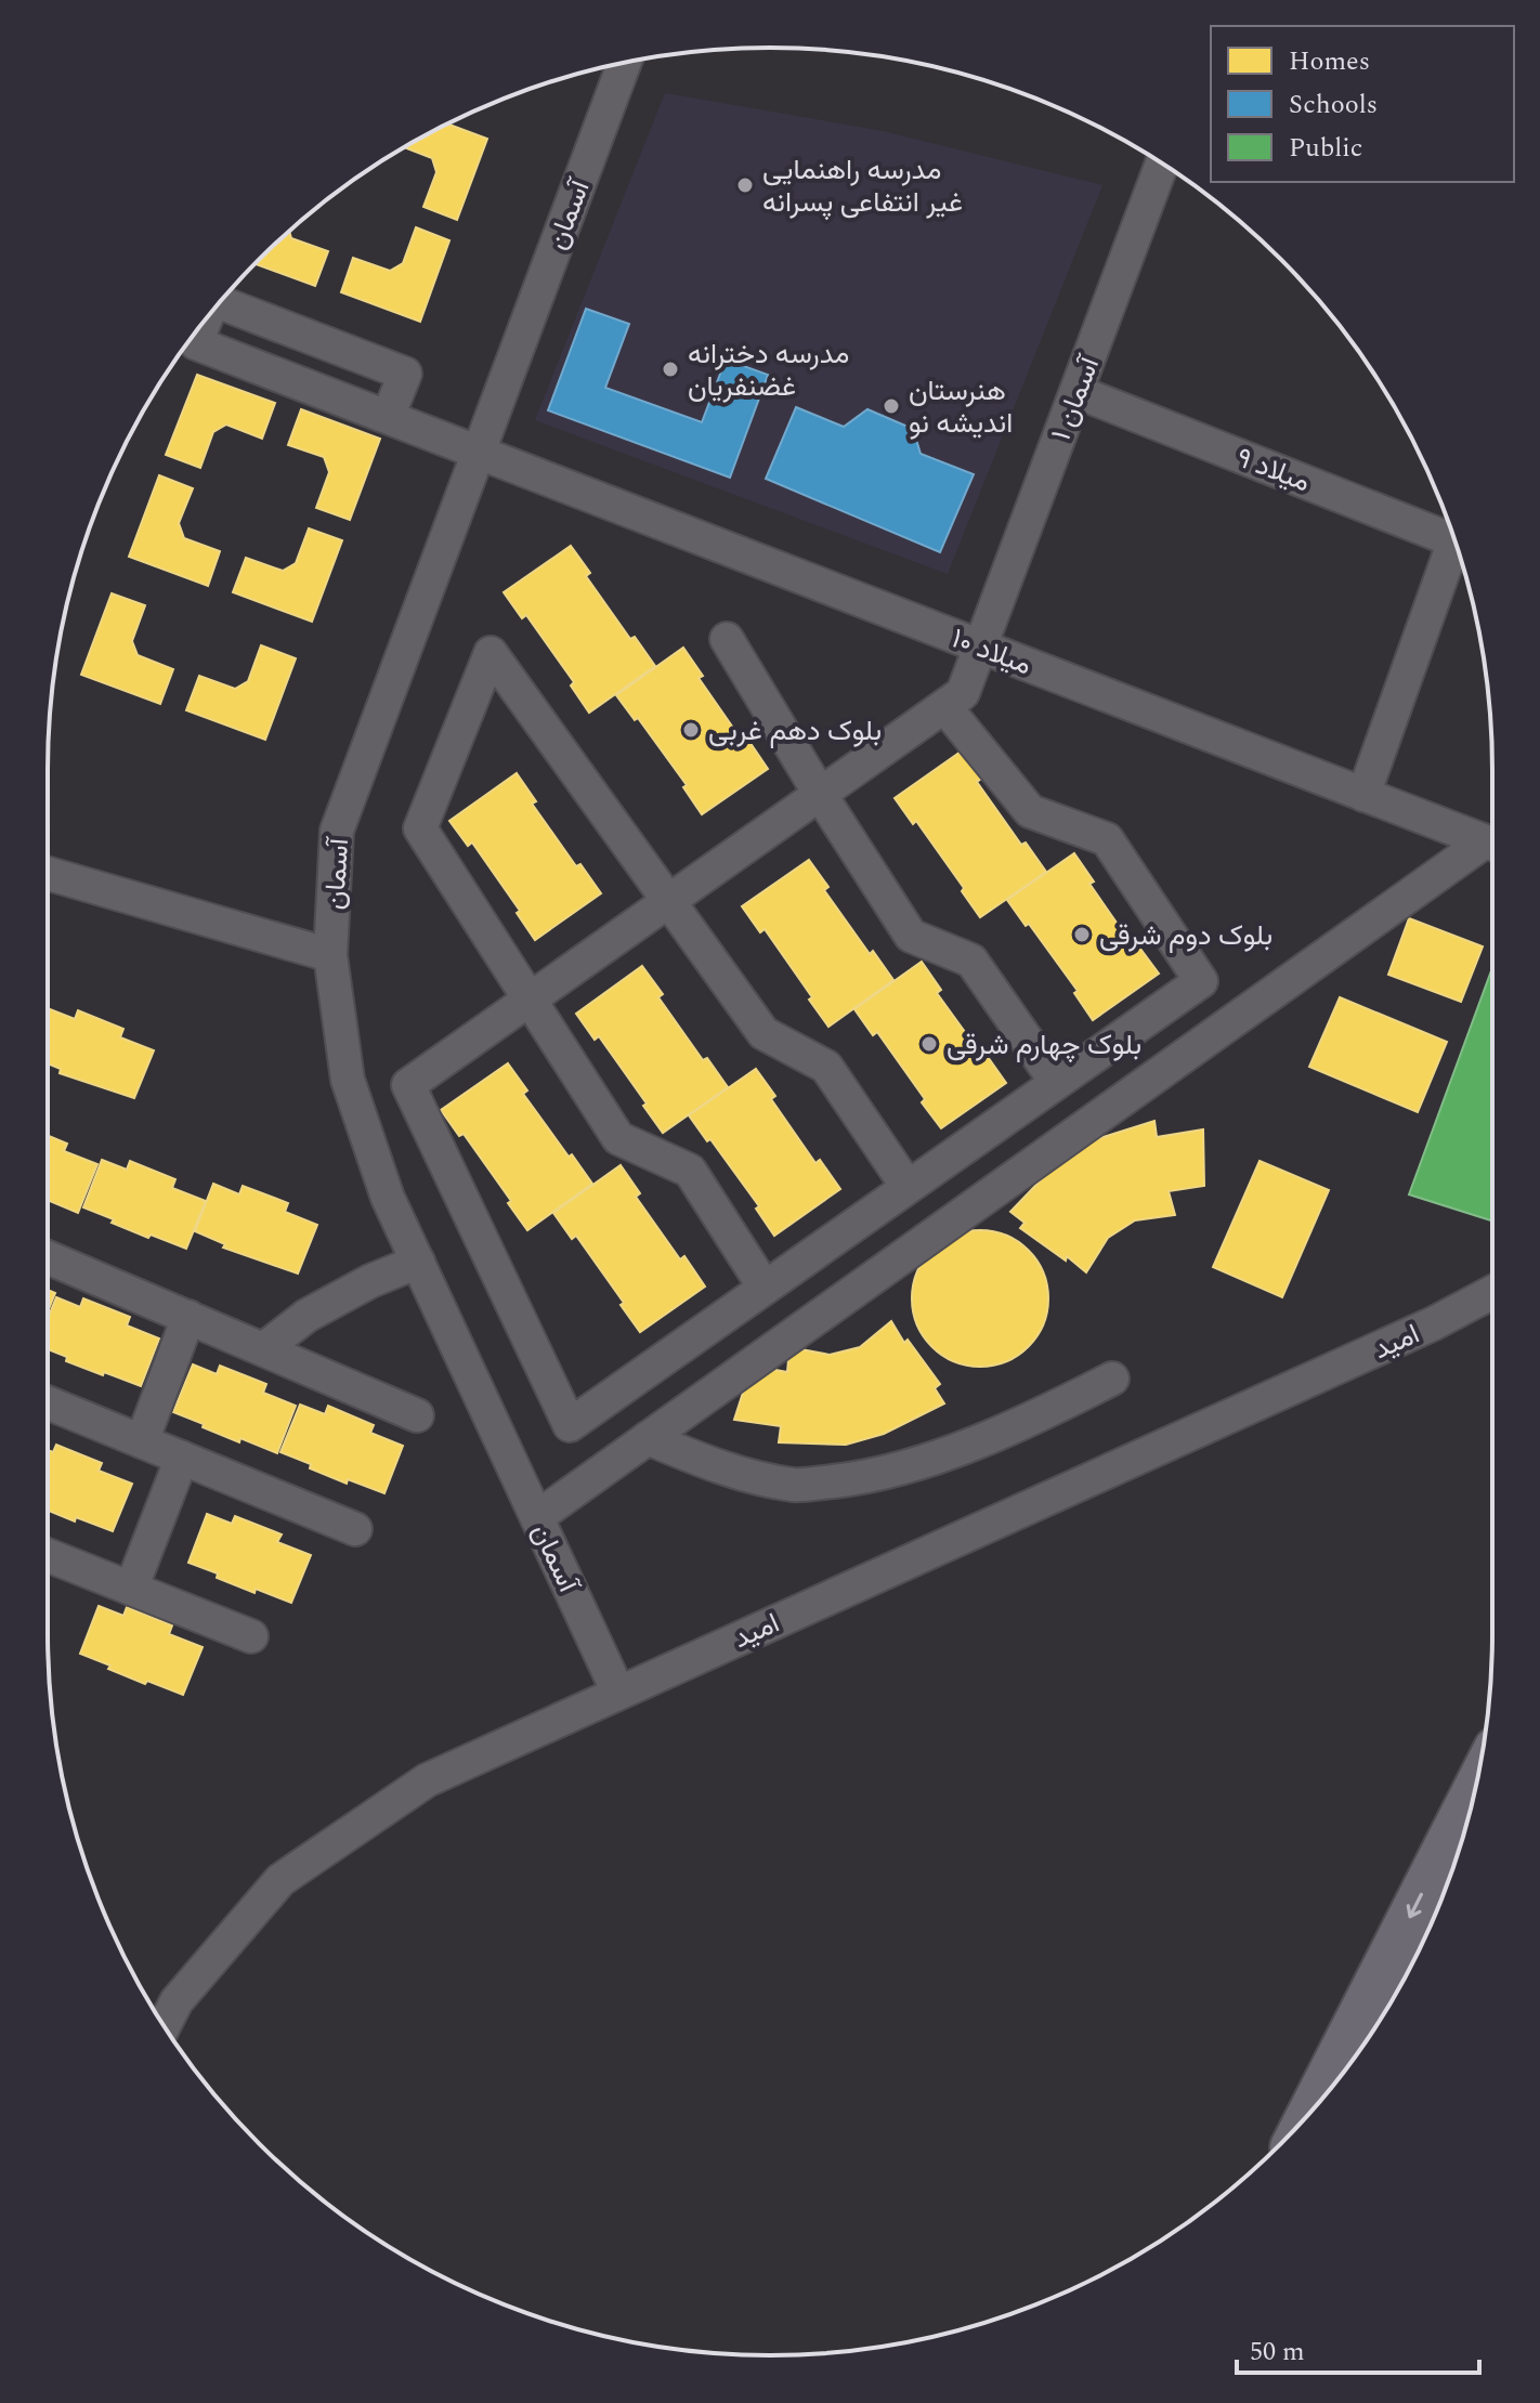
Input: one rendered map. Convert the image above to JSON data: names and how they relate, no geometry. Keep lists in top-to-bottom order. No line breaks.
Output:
{"streets":{"street":["آسمان","آسمان ۱","میلاد ۹","میلاد ۱۰","امید"]},"crossings":[["آسمان","میلاد ۱۰"],["آسمان","امید"],["آسمان ۱","میلاد ۹"],["آسمان ۱","میلاد ۱۰"]],"places":["مدرسه راهنمایی غیر انتفاعی پسرانه","مدرسه دخترانه غضنفریان","هنرستان اندیشه نو","بلوک دهم غربی","بلوک دوم شرقی","بلوک چهارم شرقی"],"legend":["Homes","Schools","Public"],"scale_bar":"50 m"}
